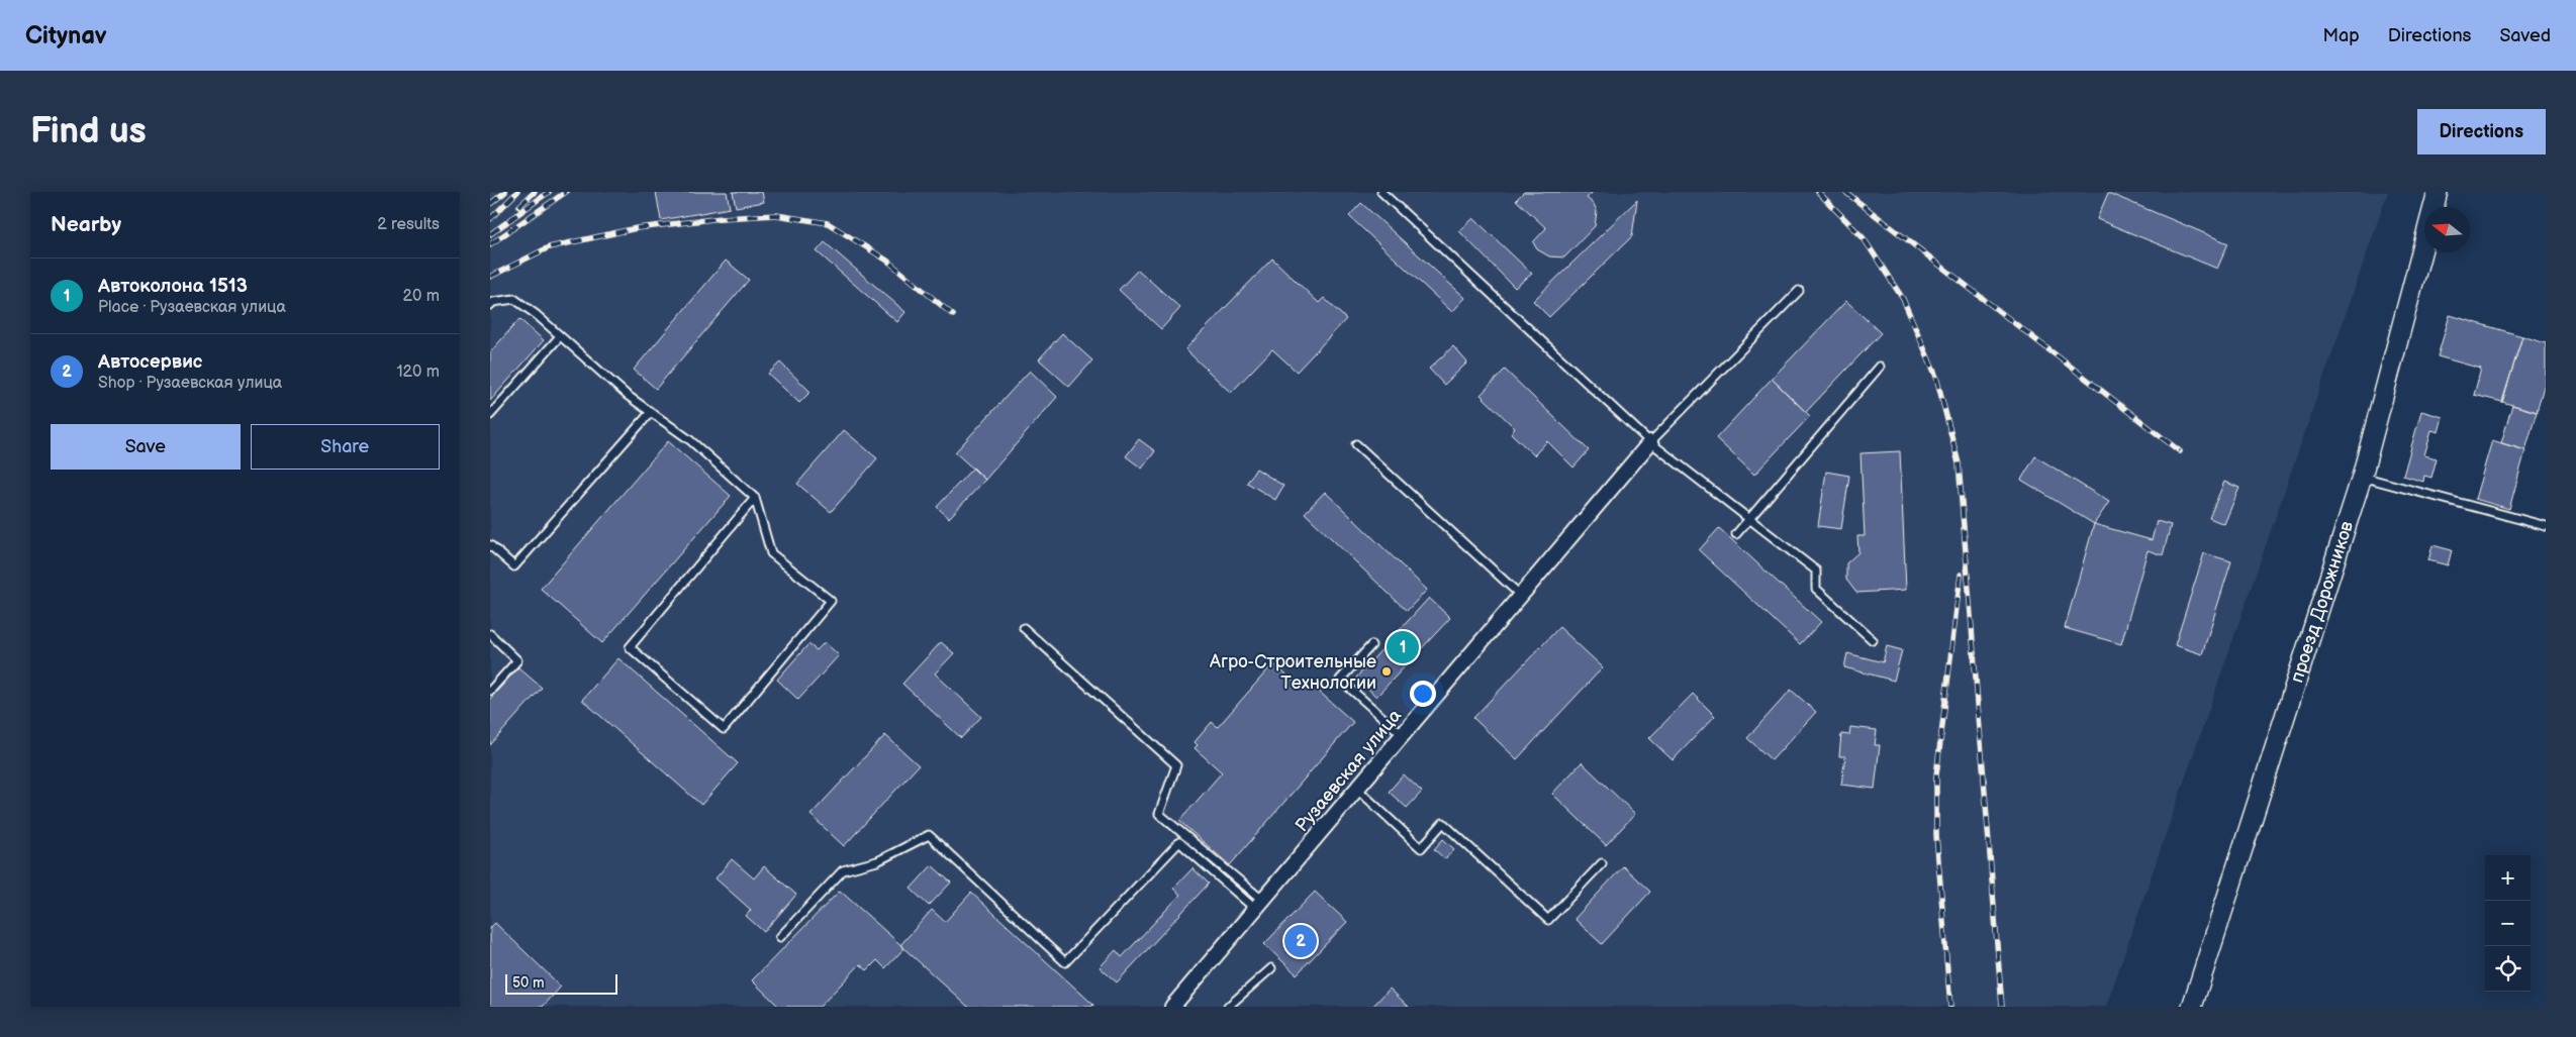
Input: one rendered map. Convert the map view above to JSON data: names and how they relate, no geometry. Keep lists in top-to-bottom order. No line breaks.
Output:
{"streets":{"main road":["проезд Дорожников"],"street":["Рузаевская улица"]},"places":["Агро-Строительные Технологии"],"scale_bar":"50 m","north":"left","page":{"header":"Citynav","nav":["Map","Directions","Saved"],"buttons":["Directions",["Save","Share"]],"title":"Find us","heading":["Nearby","2 results"],"list":[{"mark":"1","name":"Автоколона 1513","note":"Place · Рузаевская улица","value":"20 m"},{"mark":"2","name":"Автосервис","note":"Shop · Рузаевская улица","value":"120 m"}],"pins":["1","2"],"map_buttons":["+","−"],"scale":"50 m"}}
